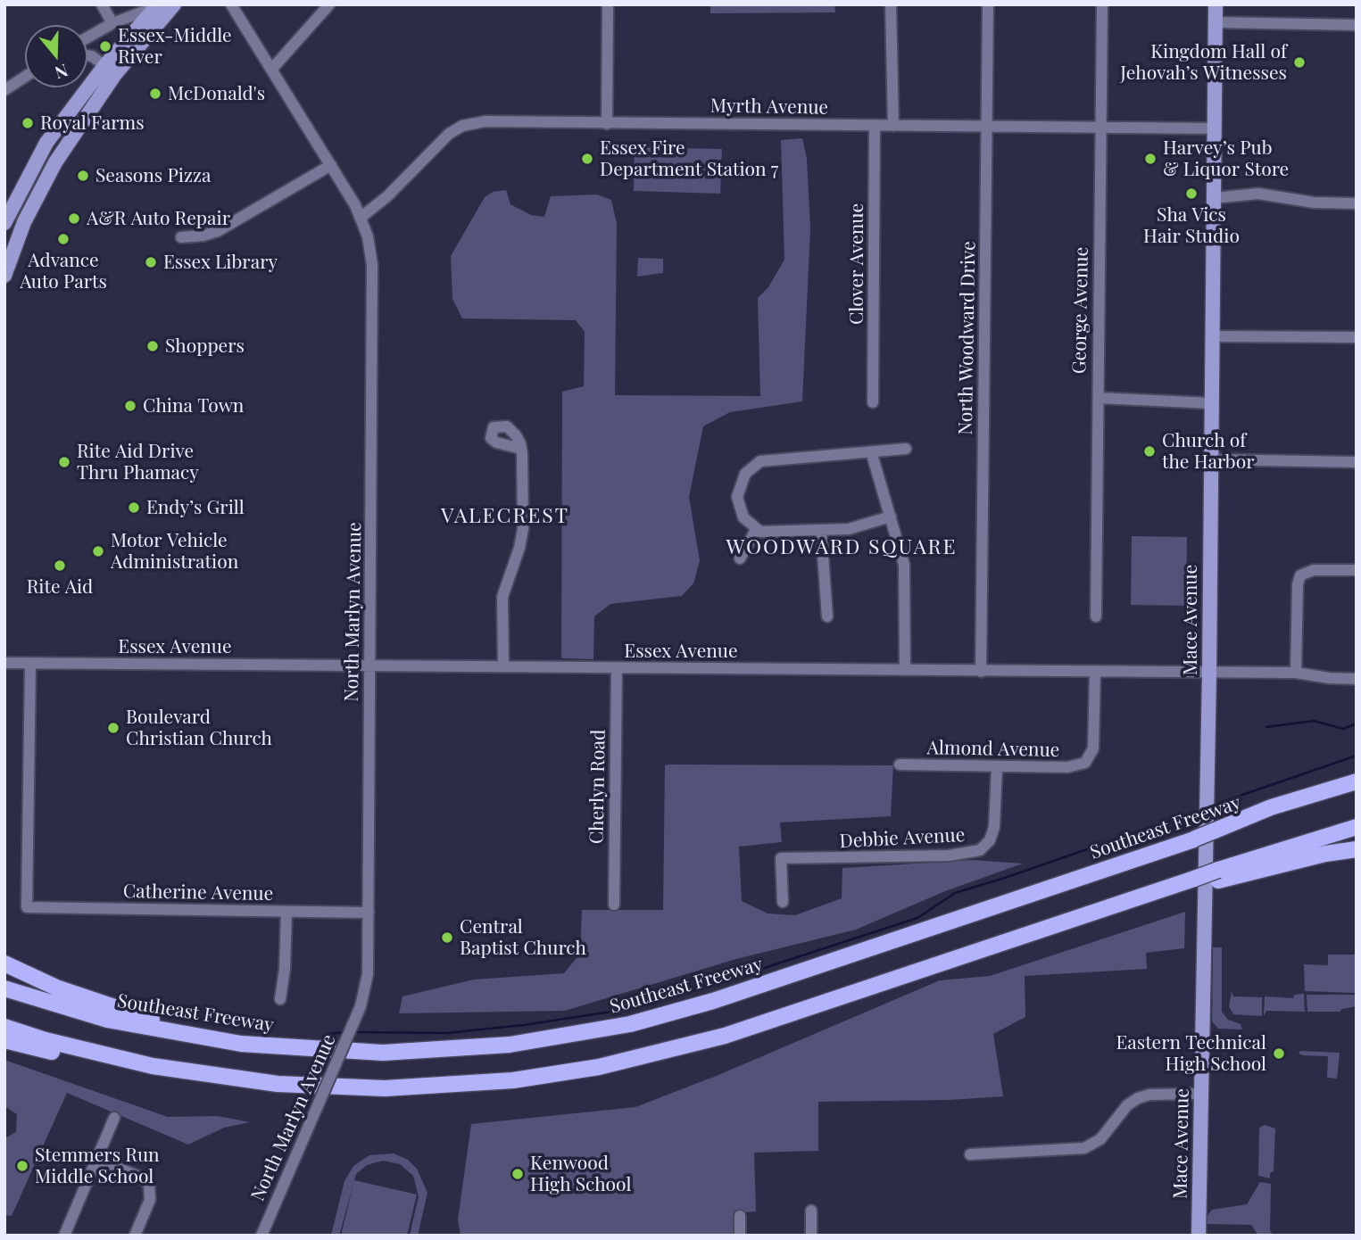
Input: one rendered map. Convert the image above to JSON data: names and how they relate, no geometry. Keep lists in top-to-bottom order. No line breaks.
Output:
{"streets":{"highway":["Southeast Freeway"],"main road":["Mace Avenue"],"street":["Myrth Avenue","Clover Avenue","George Avenue","North Woodward Drive","North Marlyn Avenue","Essex Avenue","Almond Avenue","Cherlyn Road","Debbie Avenue","Catherine Avenue"]},"crossings":[["Myrth Avenue","Clover Avenue"],["Myrth Avenue","George Avenue"],["Myrth Avenue","North Woodward Drive"],["Myrth Avenue","North Marlyn Avenue"],["Myrth Avenue","Mace Avenue"],["North Woodward Drive","Essex Avenue"],["North Marlyn Avenue","Essex Avenue"],["North Marlyn Avenue","Catherine Avenue"],["Mace Avenue","Essex Avenue"],["Essex Avenue","Almond Avenue"],["Essex Avenue","Cherlyn Road"],["Essex Avenue","Catherine Avenue"],["Almond Avenue","Debbie Avenue"]],"districts":["VALECREST","WOODWARD SQUARE"],"places":["Essex-Middle River","Kingdom Hall of Jehovah’s Witnesses","McDonald's","Royal Farms","Essex Fire Department Station 7","Harvey’s Pub & Liquor Store","Seasons Pizza","Sha Vics Hair Studio","A&R Auto Repair","Advance Auto Parts","Essex Library","Shoppers","China Town","Church of the Harbor","Rite Aid Drive Thru Phamacy","Endy’s Grill","Motor Vehicle Administration","Rite Aid","Boulevard Christian Church","Central Baptist Church","Eastern Technical High School","Stemmers Run Middle School","Kenwood High School"],"north":"bottom"}
